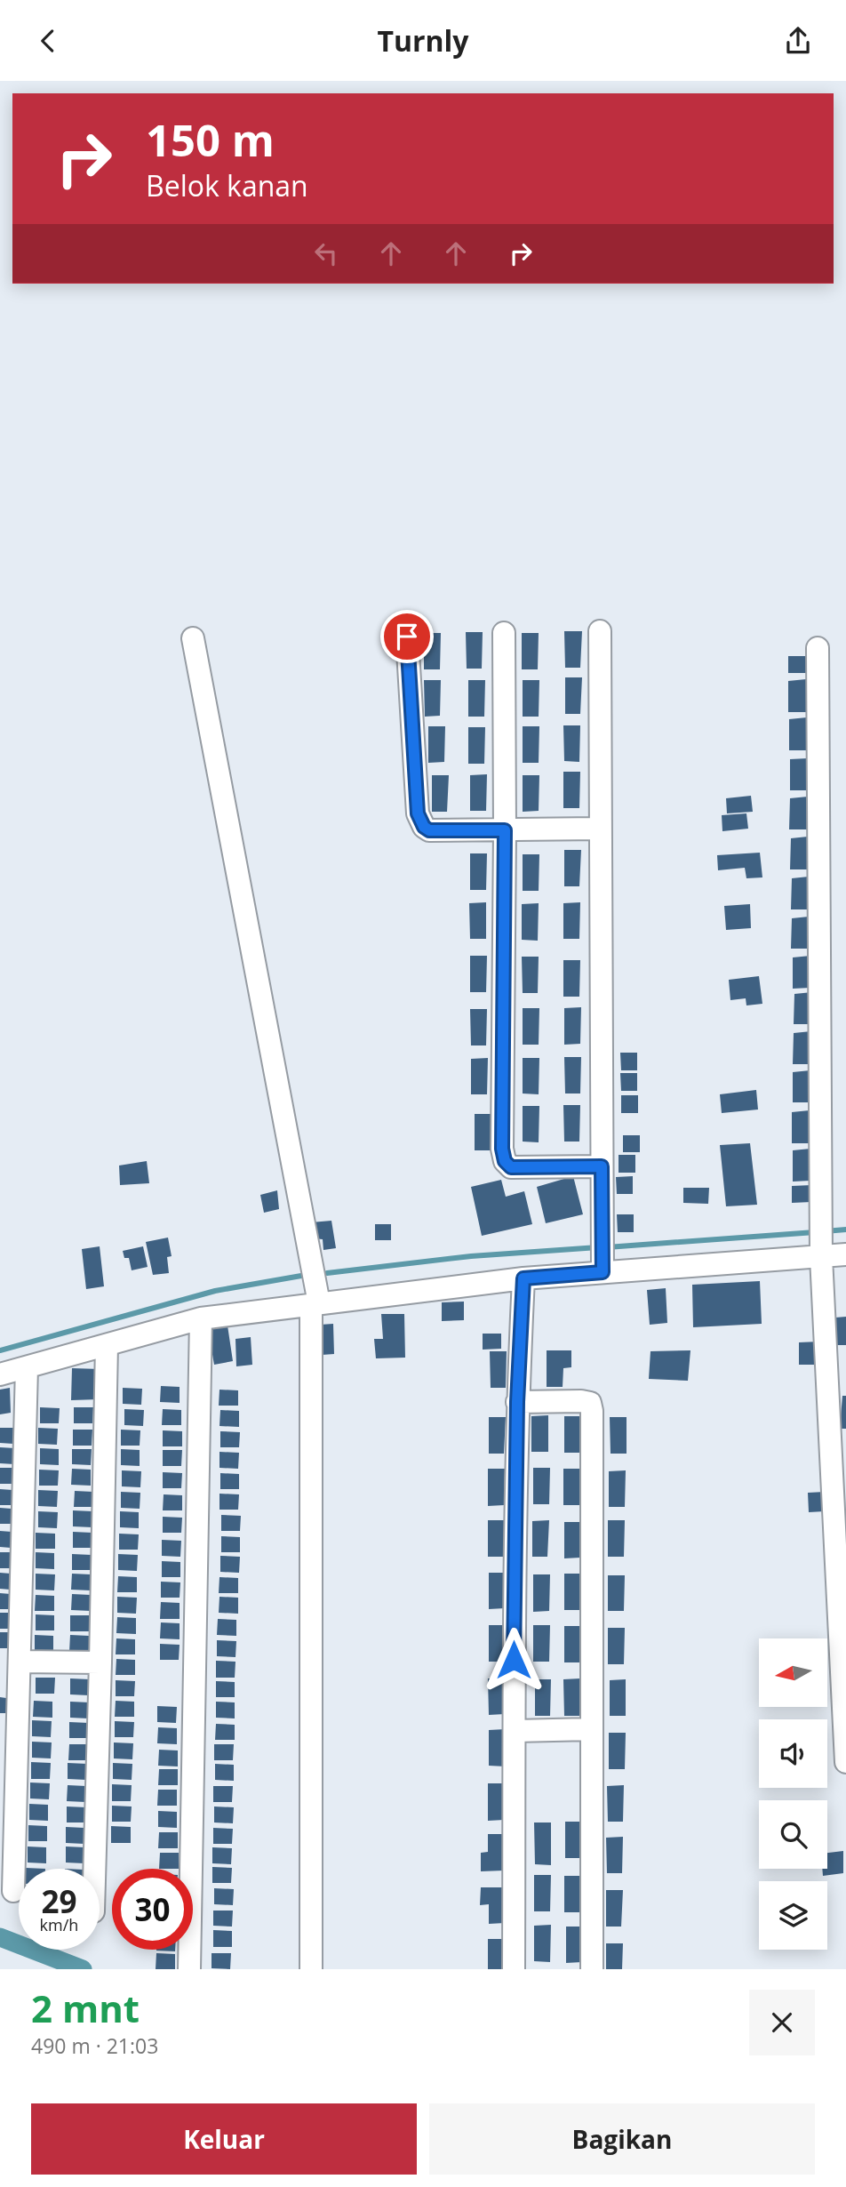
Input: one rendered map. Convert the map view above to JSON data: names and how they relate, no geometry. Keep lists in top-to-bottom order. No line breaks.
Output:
{"north":"left","page":{"header":"Turnly","turn":["150 m","Belok kanan"],"speed":"29 km/h","limit":"30","heading":["2 mnt","490 m · 21:03"],"buttons":["Keluar","Bagikan"]}}
